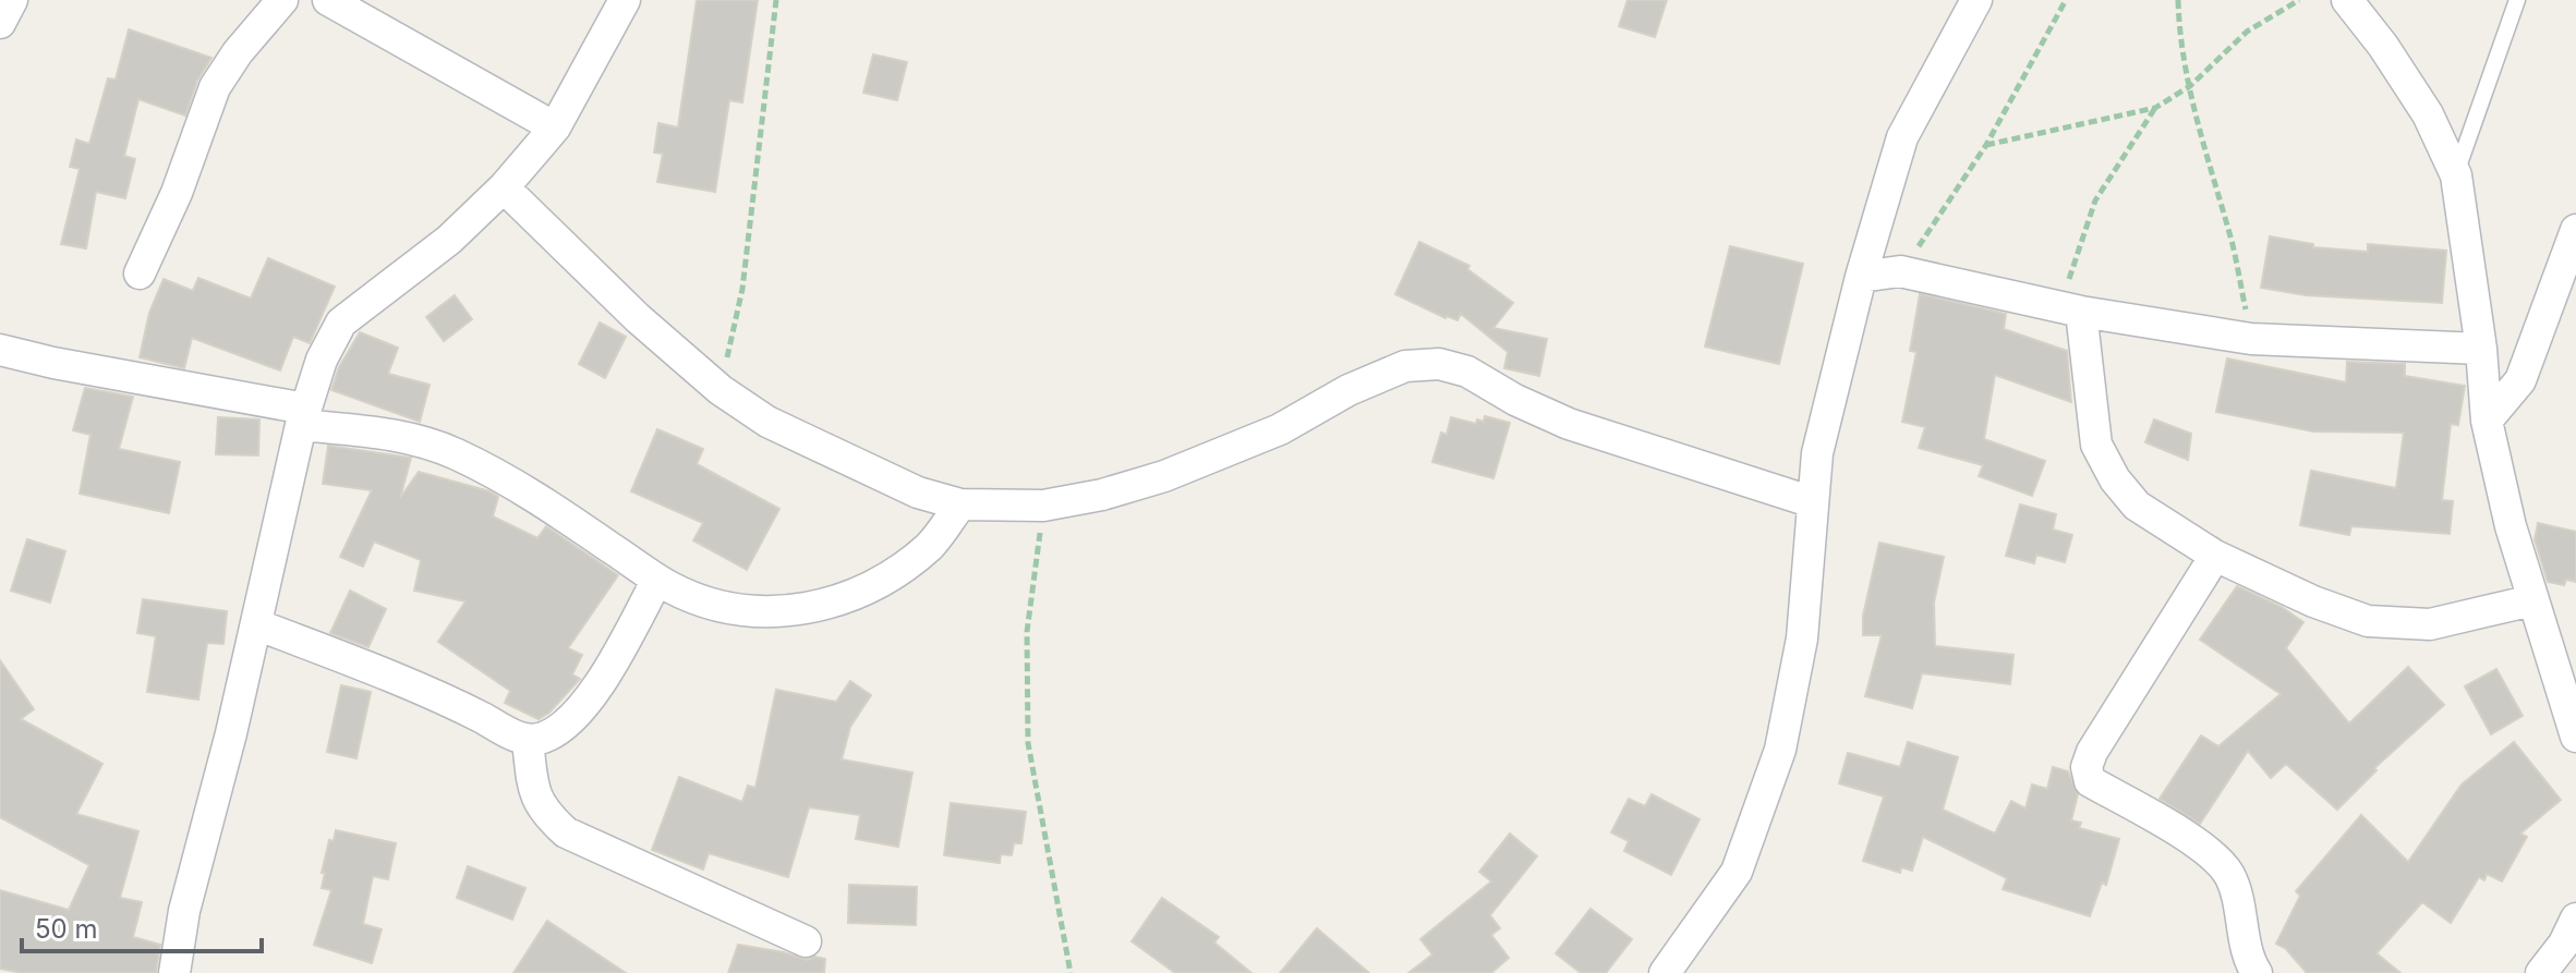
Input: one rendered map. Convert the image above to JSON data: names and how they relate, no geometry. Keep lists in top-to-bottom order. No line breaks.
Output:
{"scale_bar":"50 m"}
